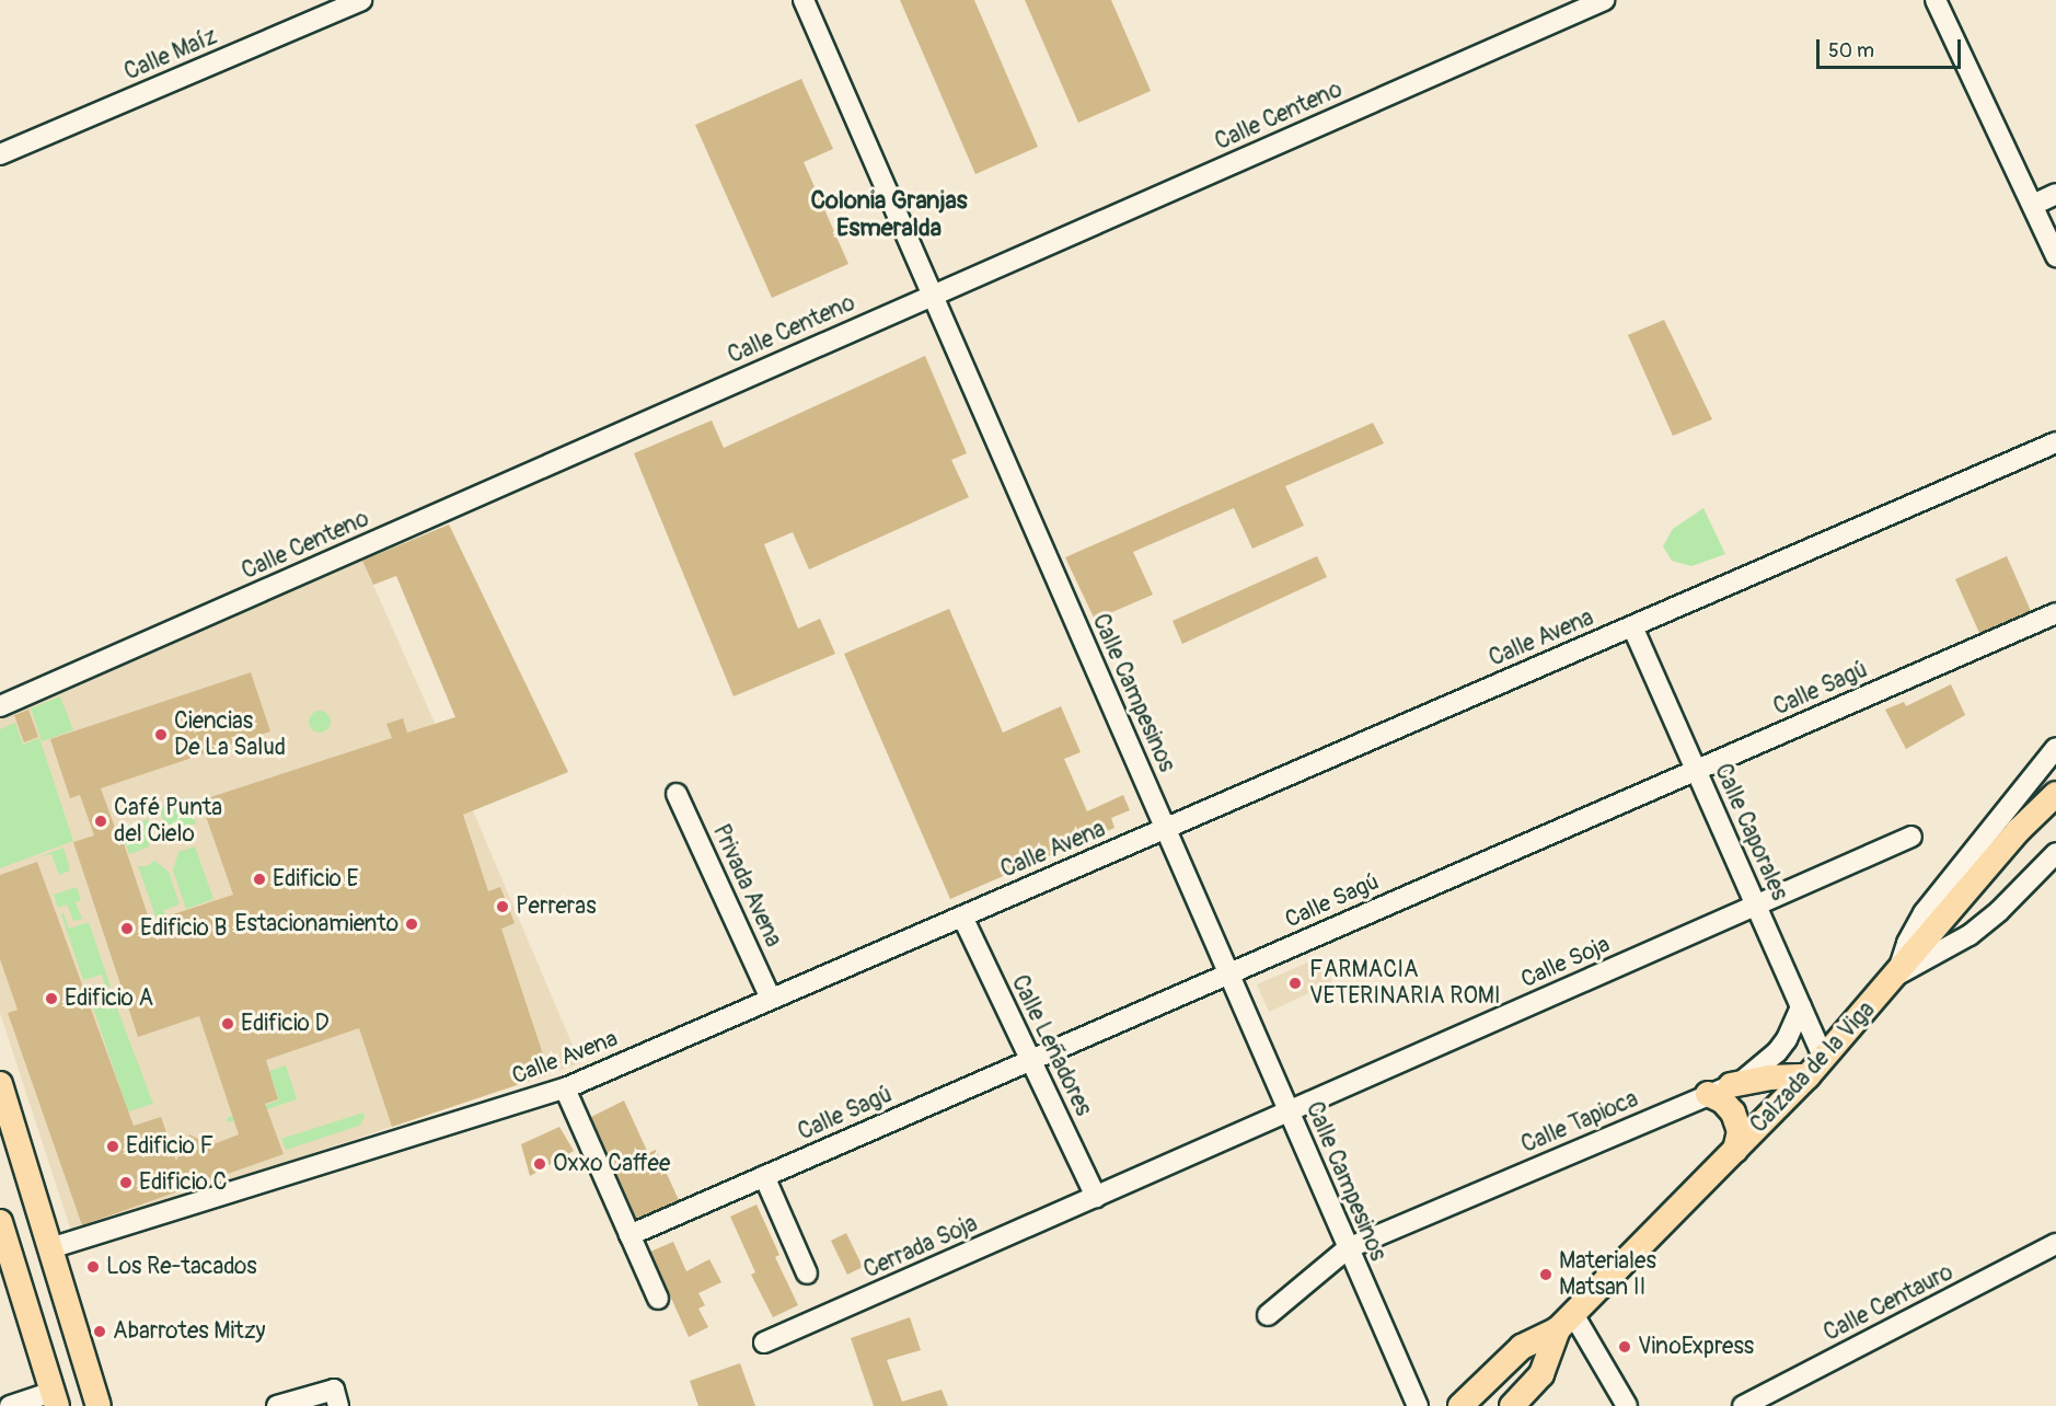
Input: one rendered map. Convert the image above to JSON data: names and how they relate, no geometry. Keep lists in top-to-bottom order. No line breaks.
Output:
{"streets":{"main road":["Calzada de la Viga"],"street":["Calle Maíz","Calle Centeno","Calle Avena","Calle Sagú","Calle Campesinos","Calle Caporales","Privada Avena","Calle Soja","Calle Leñadores","Calle Tapioca","Cerrada Soja","Calle Centauro"]},"crossings":[["Calle Centeno","Calle Campesinos"],["Calle Avena","Calle Campesinos"],["Calle Avena","Calle Caporales"],["Calle Avena","Privada Avena"],["Calle Avena","Calle Leñadores"],["Calle Sagú","Calle Campesinos"],["Calle Sagú","Calle Caporales"],["Calle Sagú","Calle Leñadores"],["Calle Campesinos","Calle Soja"],["Calle Campesinos","Calle Tapioca"],["Calle Caporales","Calle Soja"],["Calle Caporales","Calzada de la Viga"],["Calle Caporales","Calle Tapioca"],["Calle Soja","Calle Leñadores"],["Calle Soja","Cerrada Soja"],["Calle Leñadores","Cerrada Soja"]],"districts":["Colonia Granjas Esmeralda"],"places":["Ciencias De La Salud","Café Punta del Cielo","Edificio E","Perreras","Estacionamiento","Edificio B","FARMACIA VETERINARIA ROMI","Edificio A","Edificio D","Edificio F","Oxxo Caffee","Edificio C","Los Re-tacados","Materiales Matsan II","Abarrotes Mitzy","VinoExpress"],"scale_bar":"50 m"}
